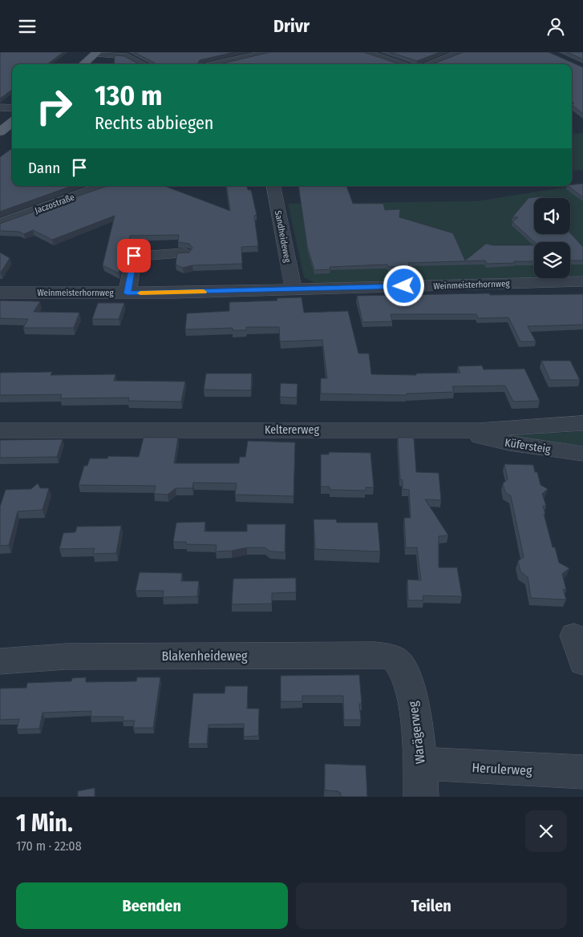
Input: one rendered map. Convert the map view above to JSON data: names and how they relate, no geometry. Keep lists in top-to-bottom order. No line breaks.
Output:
{"streets":{"street":["Jaczostraße","Sandheideweg","Weinmeisterhornweg","Keltererweg","Küfersteig","Blakenheideweg","Warägerweg","Herulerweg"]},"crossings":[["Sandheideweg","Weinmeisterhornweg"],["Keltererweg","Küfersteig"],["Blakenheideweg","Warägerweg"],["Warägerweg","Herulerweg"]],"page":{"header":"Drivr","turn":["130 m","Rechts abbiegen"],"then":"Dann","heading":["1 Min.","170 m · 22:08"],"buttons":["Beenden","Teilen"]}}
